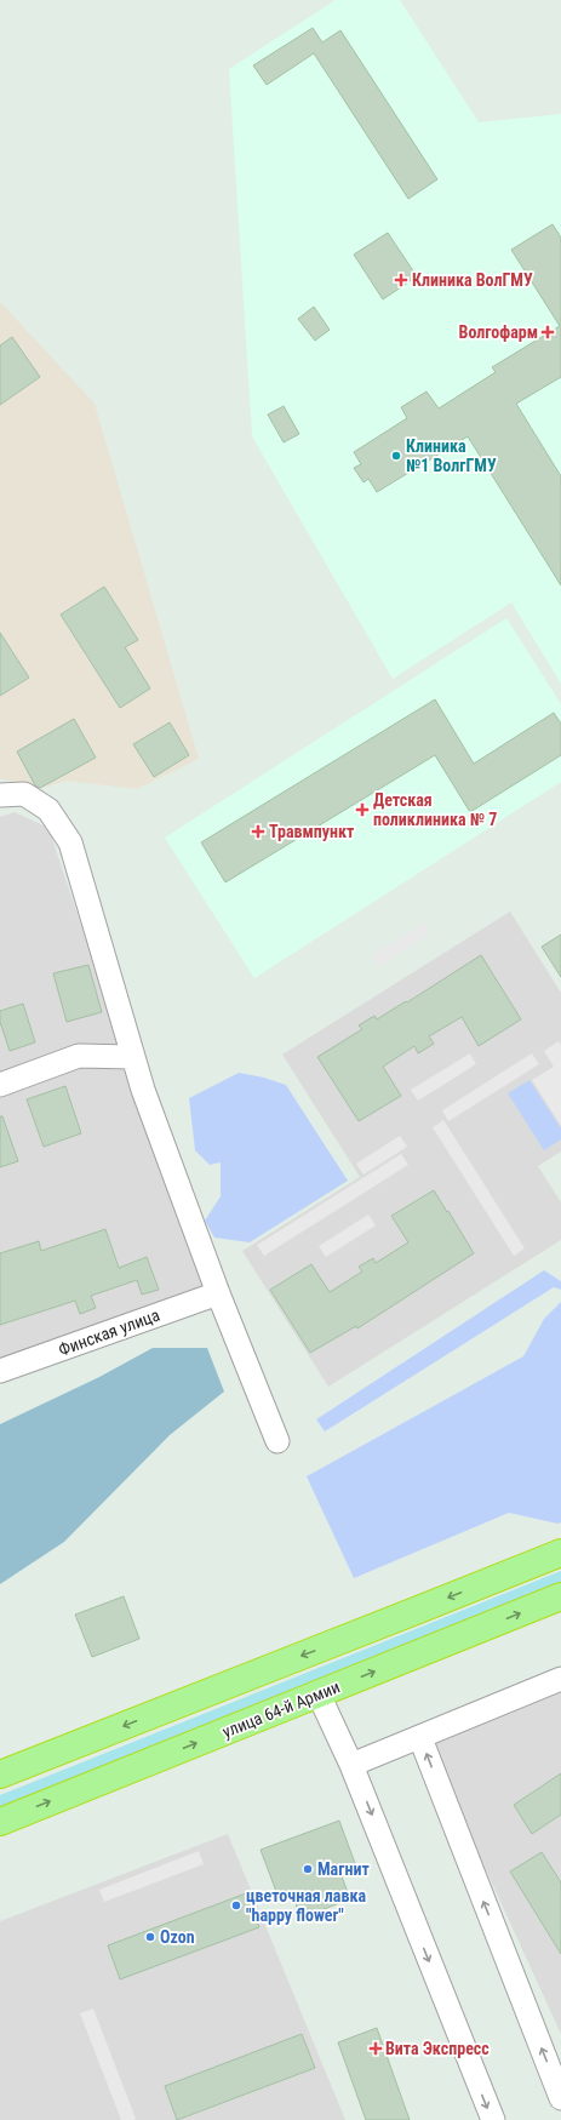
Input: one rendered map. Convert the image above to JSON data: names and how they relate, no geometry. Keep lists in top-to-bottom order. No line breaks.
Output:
{"streets":{"highway":["улица 64-й Армии"],"street":["Финская улица"]},"places":{"health":["Клиника ВолГМУ","Волгофарм","Детская поликлиника № 7","Травмпункт","Вита Экспресс"],"other":["Клиника №1 ВолгГМУ","Магнит","цветочная лавка \"happy flower\"","Ozon"]}}
